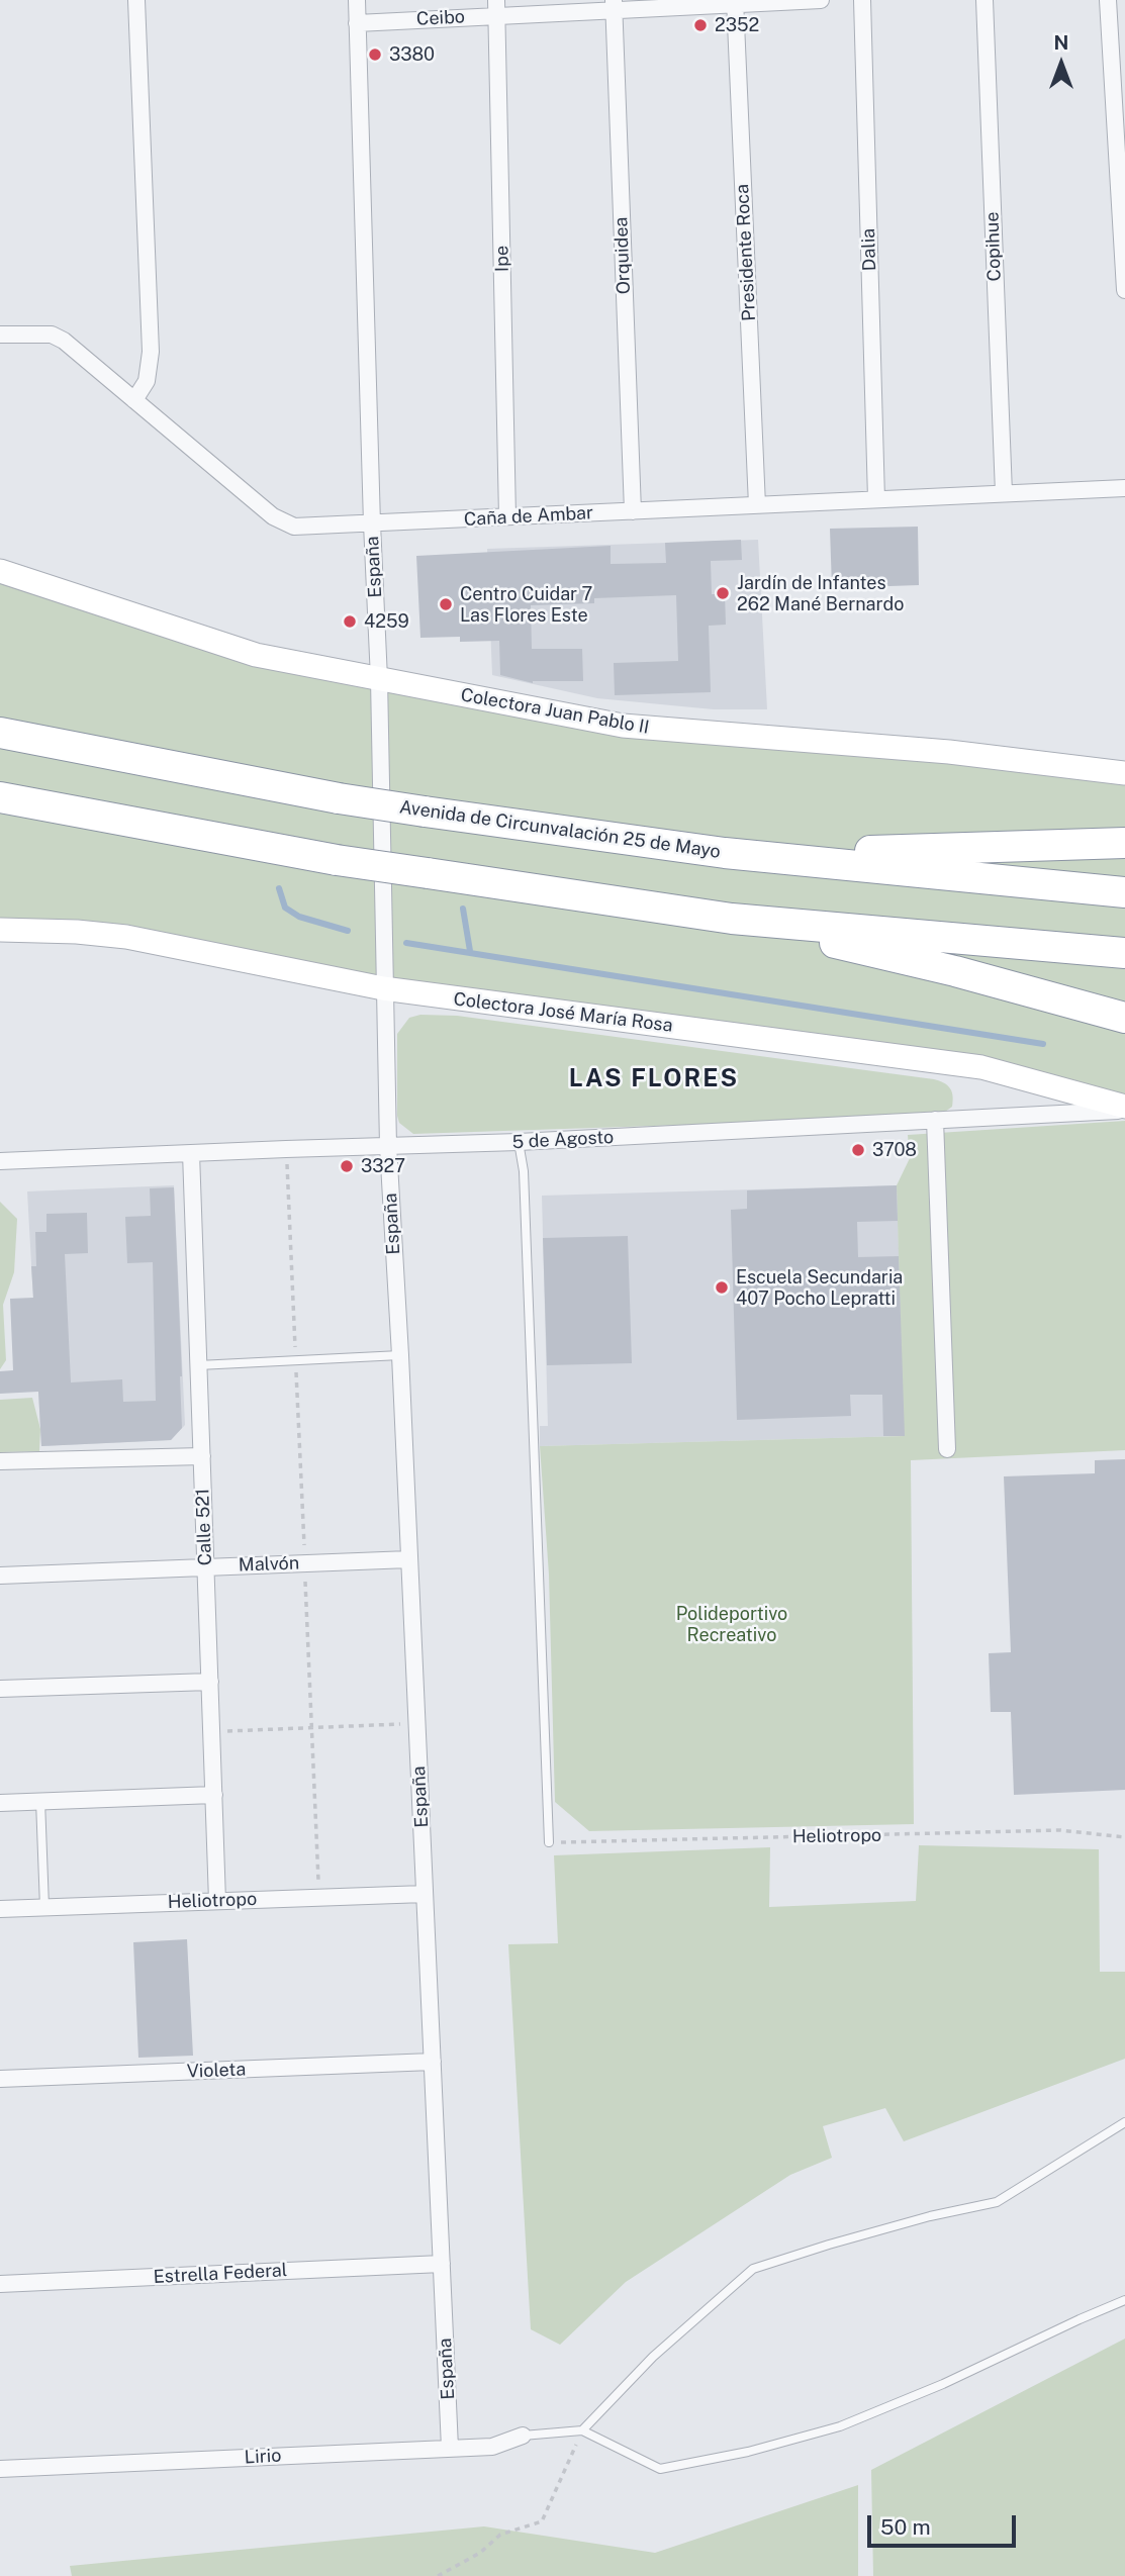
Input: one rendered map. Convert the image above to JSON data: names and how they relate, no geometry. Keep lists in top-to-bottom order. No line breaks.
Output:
{"streets":{"highway":["Avenida de Circunvalación 25 de Mayo"],"main road":["Colectora Juan Pablo II","Colectora José María Rosa"],"street":["Ceibo","Copihue","Dalia","Presidente Roca","Orquidea","Ipe","Caña de Ambar","España","5 de Agosto","Calle 521","Malvón","Heliotropo","Violeta","Estrella Federal","Lirio"]},"crossings":[["Ceibo","Presidente Roca"],["Ceibo","Orquidea"],["Ceibo","Ipe"],["Ceibo","España"],["Copihue","Caña de Ambar"],["Dalia","Caña de Ambar"],["Presidente Roca","Caña de Ambar"],["Orquidea","Caña de Ambar"],["Ipe","Caña de Ambar"],["Caña de Ambar","España"],["España","Colectora Juan Pablo II"],["España","Colectora José María Rosa"],["España","5 de Agosto"],["España","Malvón"],["España","Heliotropo"],["España","Violeta"],["España","Estrella Federal"],["España","Lirio"],["Colectora José María Rosa","5 de Agosto"],["5 de Agosto","Calle 521"],["Calle 521","Malvón"],["Calle 521","Heliotropo"]],"districts":["LAS FLORES"],"parks":["Polideportivo Recreativo"],"places":["2352","3380","Jardín de Infantes 262 Mané Bernardo","Centro Cuidar 7 Las Flores Este","4259","3708","3327","Escuela Secundaria 407 Pocho Lepratti"],"scale_bar":"50 m","north":"top"}
